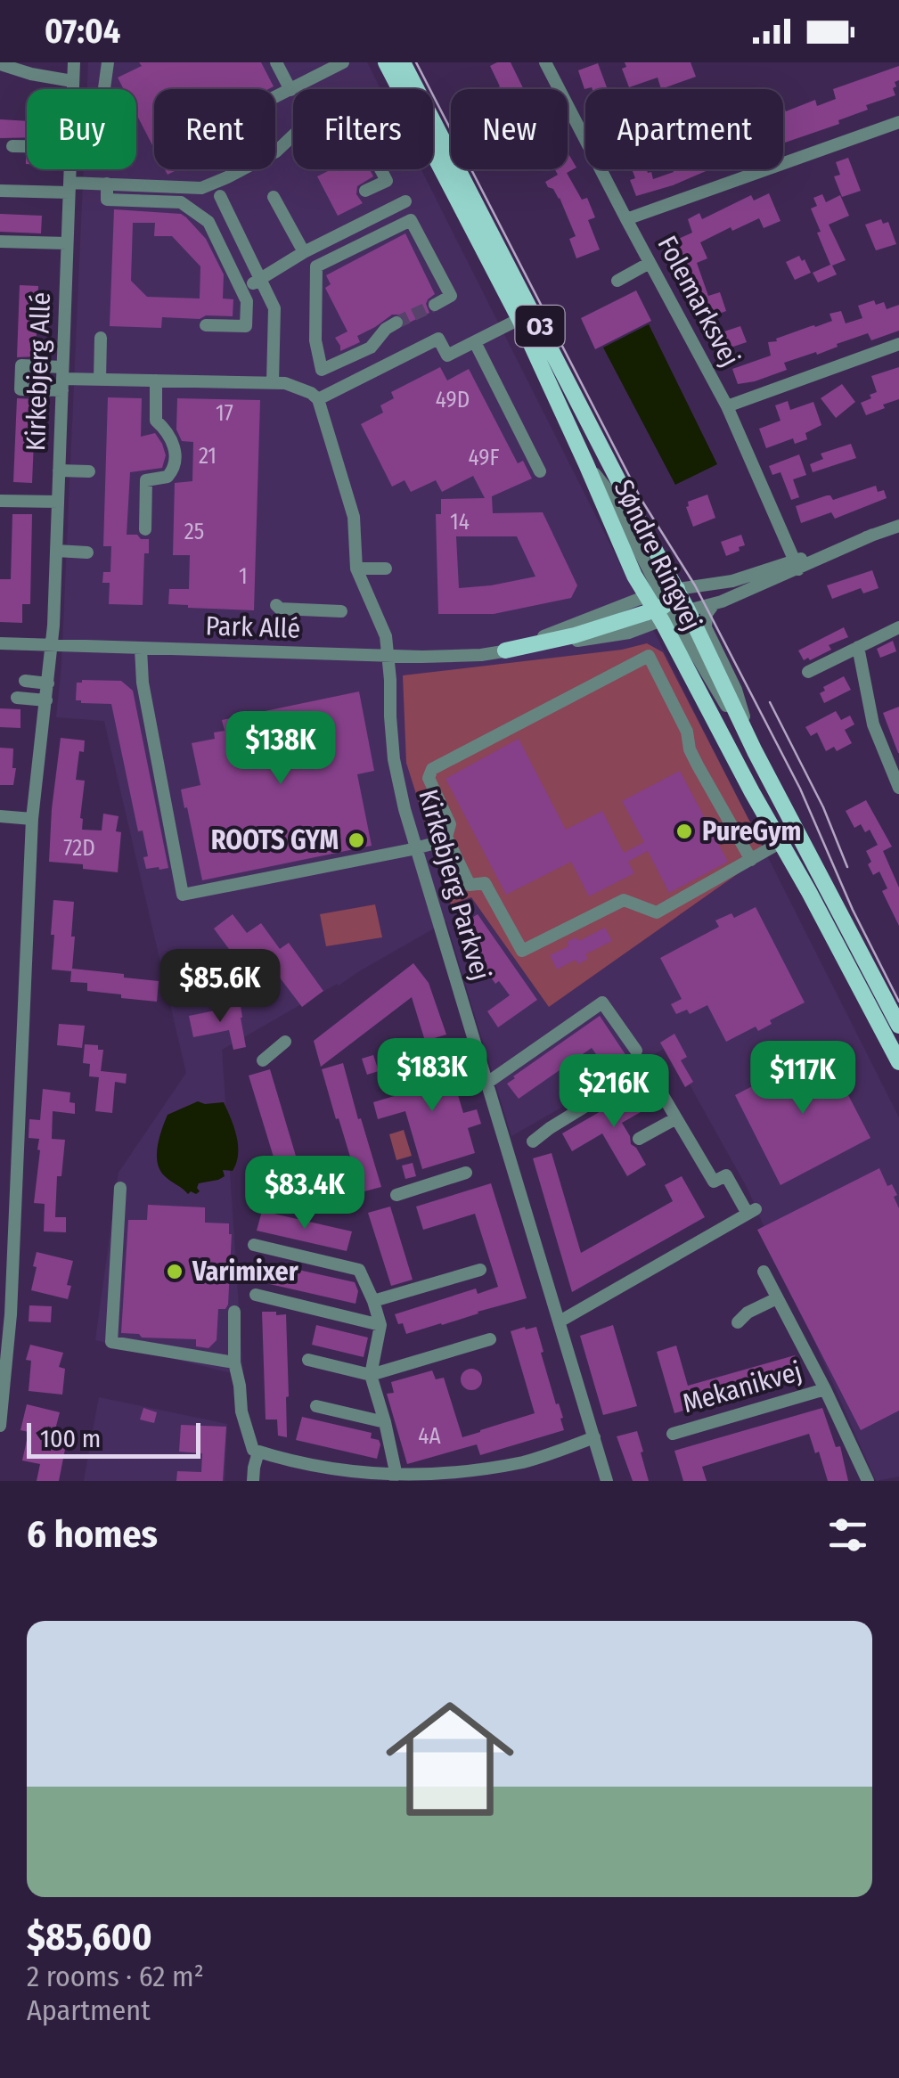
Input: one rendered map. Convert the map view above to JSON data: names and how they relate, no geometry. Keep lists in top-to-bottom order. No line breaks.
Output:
{"streets":{"main road":["O3","Søndre Ringvej"],"street":["Folemarksvej","Kirkebjerg Allé","Park Allé","Kirkebjerg Parkvej","Mekanikvej"]},"crossings":[["Kirkebjerg Allé","Park Allé"],["Park Allé","Kirkebjerg Parkvej"]],"places":["PureGym","ROOTS GYM","Varimixer"],"house_numbers":["49D","17","21","49F","14","25","1","72D","4A"],"scale_bar":"100 m","page":{"status":"07:04","chip":["Buy","Rent","Filters","New","Apartment"],"price":["$138K","$85.6K","$183K","$117K","$216K","$83.4K"],"scale":"100 m","heading":"6 homes","list":[{"name":"$85,600","note":"2 rooms · 62 m² · Apartment"}]}}
